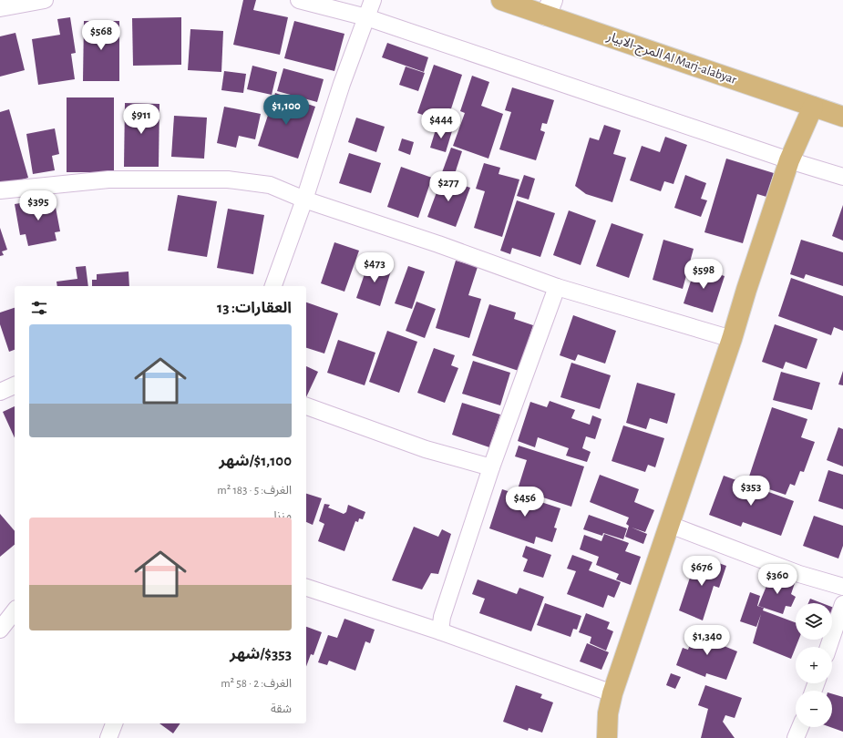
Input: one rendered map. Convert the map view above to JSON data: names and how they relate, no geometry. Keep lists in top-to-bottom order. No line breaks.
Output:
{"streets":{"main road":["المرج-الابيار Al Marj-alabyar"]},"page":{"price":["$568","$1,100","$911","$444","$277","$395","$473","$598","$353","$456","$676","$360","$1,340"],"heading":"العقارات: 13","list":[{"name":"$1,100/شهر","note":"الغرف: 5 · 183 m² · منزل"},{"name":"$353/شهر","note":"الغرف: 2 · 58 m² · شقة"}],"map_buttons":["+","−"]}}
